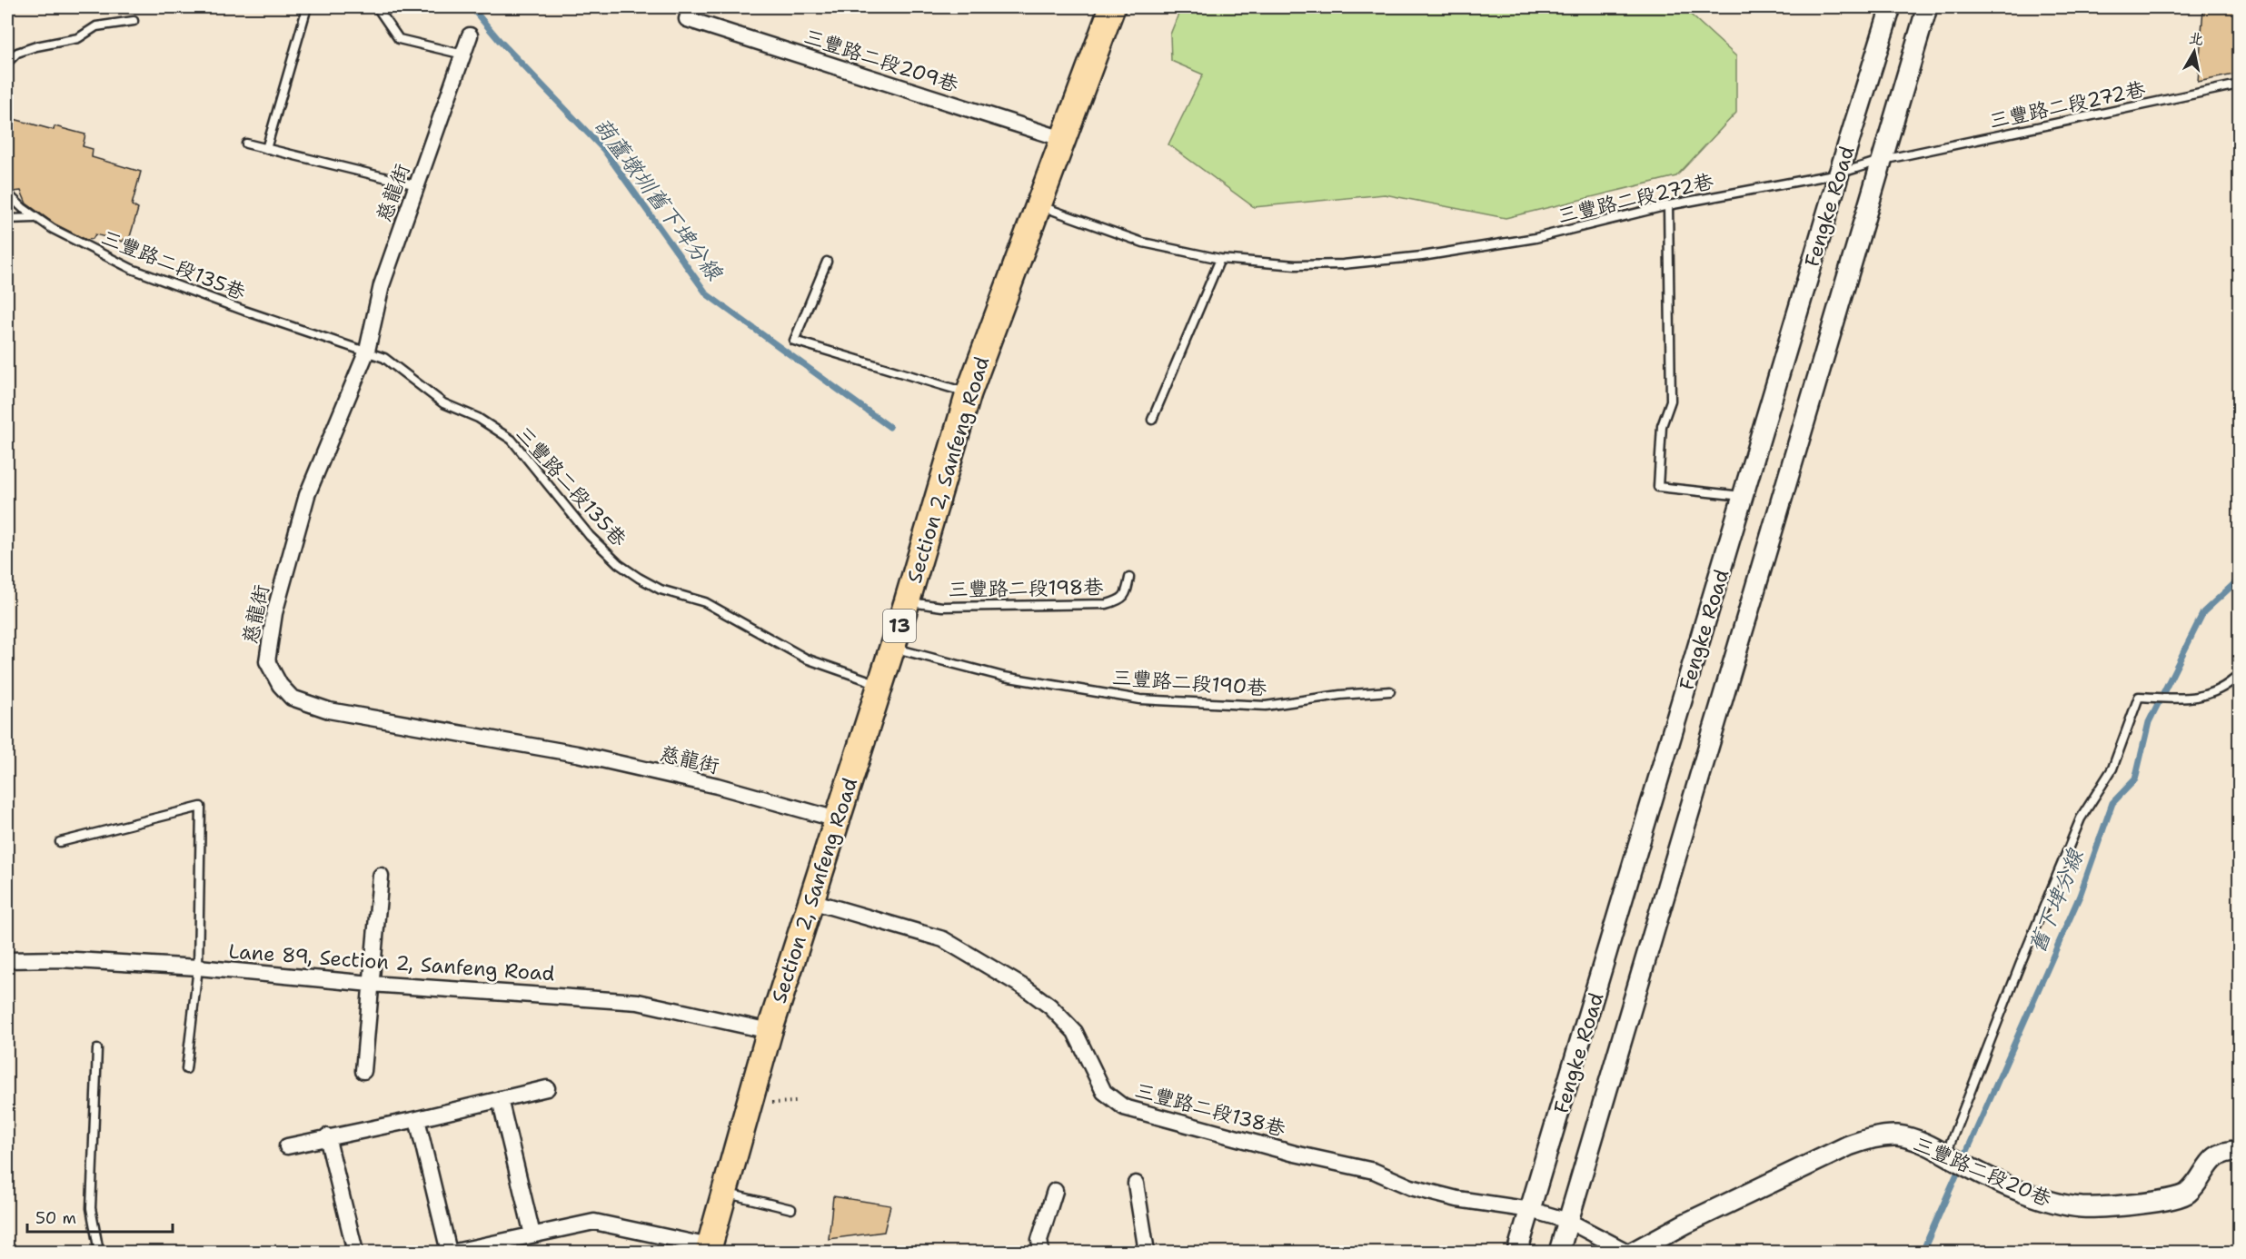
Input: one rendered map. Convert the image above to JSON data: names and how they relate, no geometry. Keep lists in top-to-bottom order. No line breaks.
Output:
{"streets":{"main road":["Section 2, Sanfeng Road","13"],"street":["三豐路二段209巷","慈龍街","Fengke Road","Lane 89, Section 2, Sanfeng Road","三豐路二段138巷","三豐路二段20巷"],"lane":["三豐路二段272巷","三豐路二段135巷","三豐路二段198巷","三豐路二段190巷"]},"crossings":[["三豐路二段209巷","Section 2, Sanfeng Road"],["三豐路二段272巷","Fengke Road"],["三豐路二段272巷","Section 2, Sanfeng Road"],["慈龍街","三豐路二段135巷"],["慈龍街","Section 2, Sanfeng Road"],["Fengke Road","三豐路二段138巷"],["三豐路二段135巷","Section 2, Sanfeng Road"],["Section 2, Sanfeng Road","三豐路二段198巷"],["Section 2, Sanfeng Road","三豐路二段190巷"],["Section 2, Sanfeng Road","Lane 89, Section 2, Sanfeng Road"],["Section 2, Sanfeng Road","三豐路二段138巷"]],"water":["葫蘆墩圳舊下埤分線","舊下埤分線"],"scale_bar":"50 m","north":"top"}
